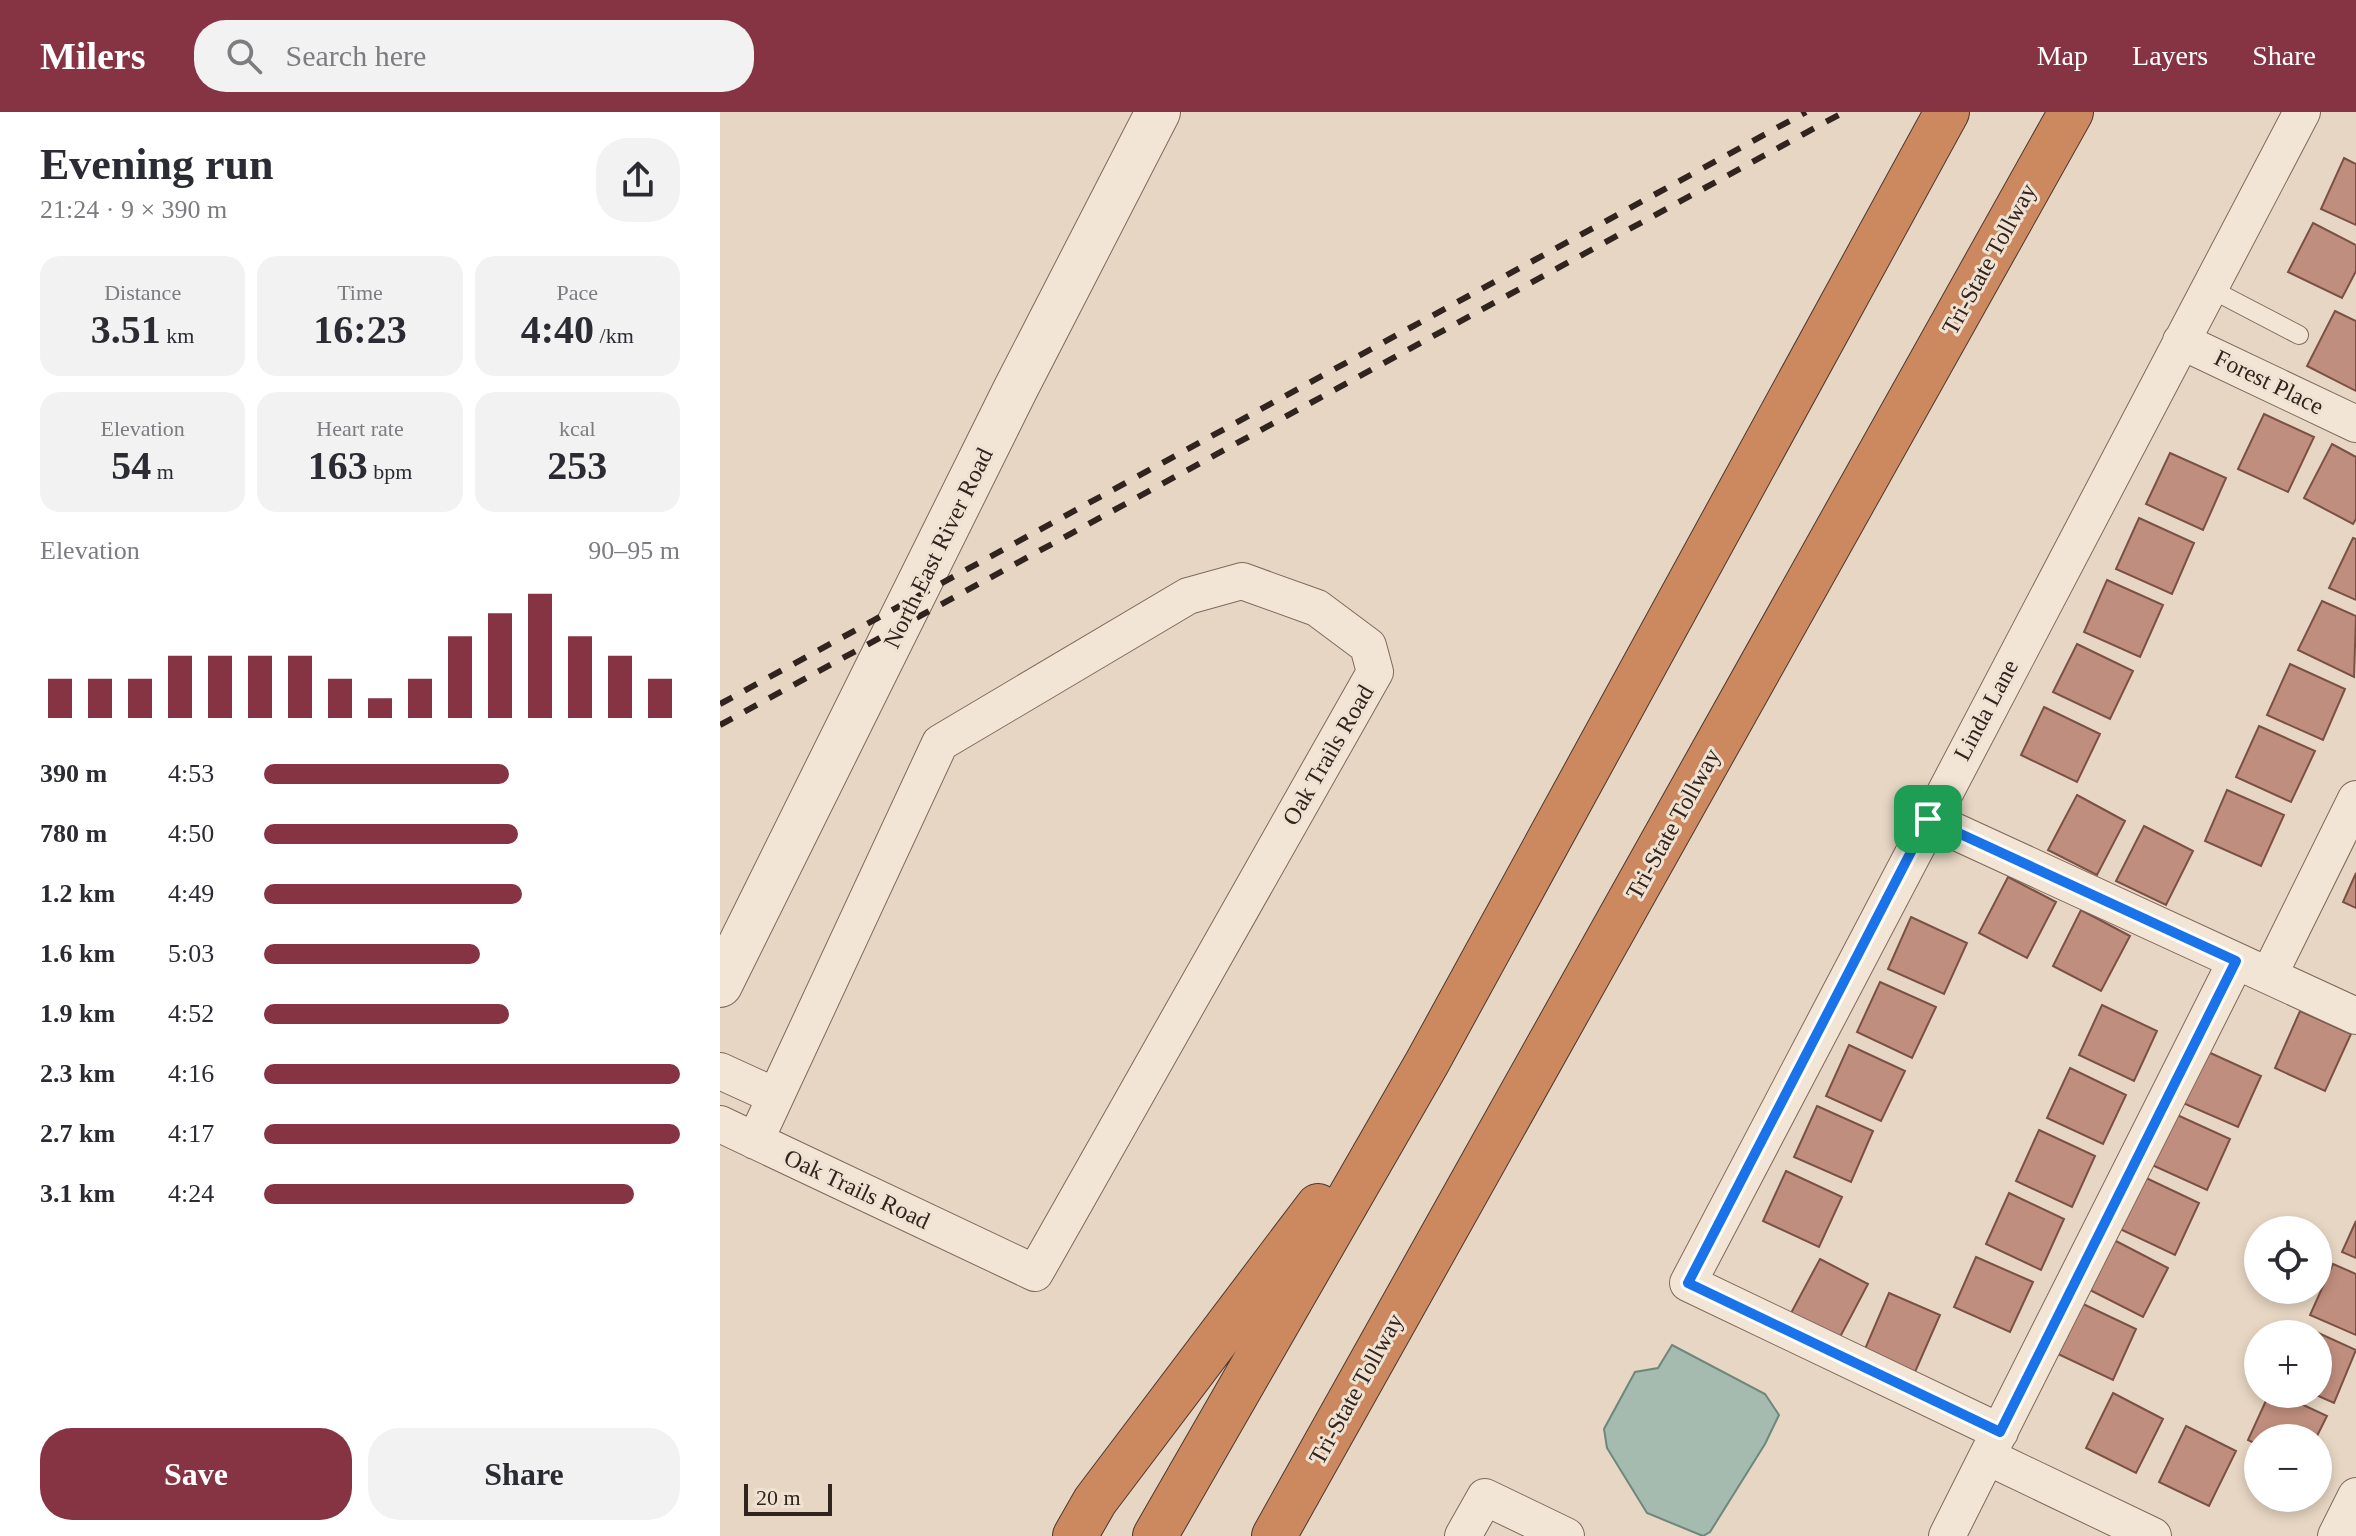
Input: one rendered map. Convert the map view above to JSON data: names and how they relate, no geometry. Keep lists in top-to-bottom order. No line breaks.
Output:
{"streets":{"highway":["Tri-State Tollway"],"street":["Forest Place","North East River Road","Linda Lane","Oak Trails Road"]},"crossings":[["Forest Place","Linda Lane"]],"scale_bar":"20 m","page":{"header":"Milers","search":"Search here","nav":["Map","Layers","Share"],"heading":["Evening run","21:24 · 9 × 390 m"],"stats":[["Distance","3.51 km"],["Time","16:23"],["Pace","4:40 /km"],["Elevation","54 m"],["Heart rate","163 bpm"],["kcal","253"]],"chart":["Elevation","90–95 m"],"list":[{"name":"390 m","note":"4:53"},{"name":"780 m","note":"4:50"},{"name":"1.2 km","note":"4:49"},{"name":"1.6 km","note":"5:03"},{"name":"1.9 km","note":"4:52"},{"name":"2.3 km","note":"4:16"},{"name":"2.7 km","note":"4:17"},{"name":"3.1 km","note":"4:24"}],"map_buttons":["+","−"],"buttons":["Save","Share"],"scale":"20 m"}}
